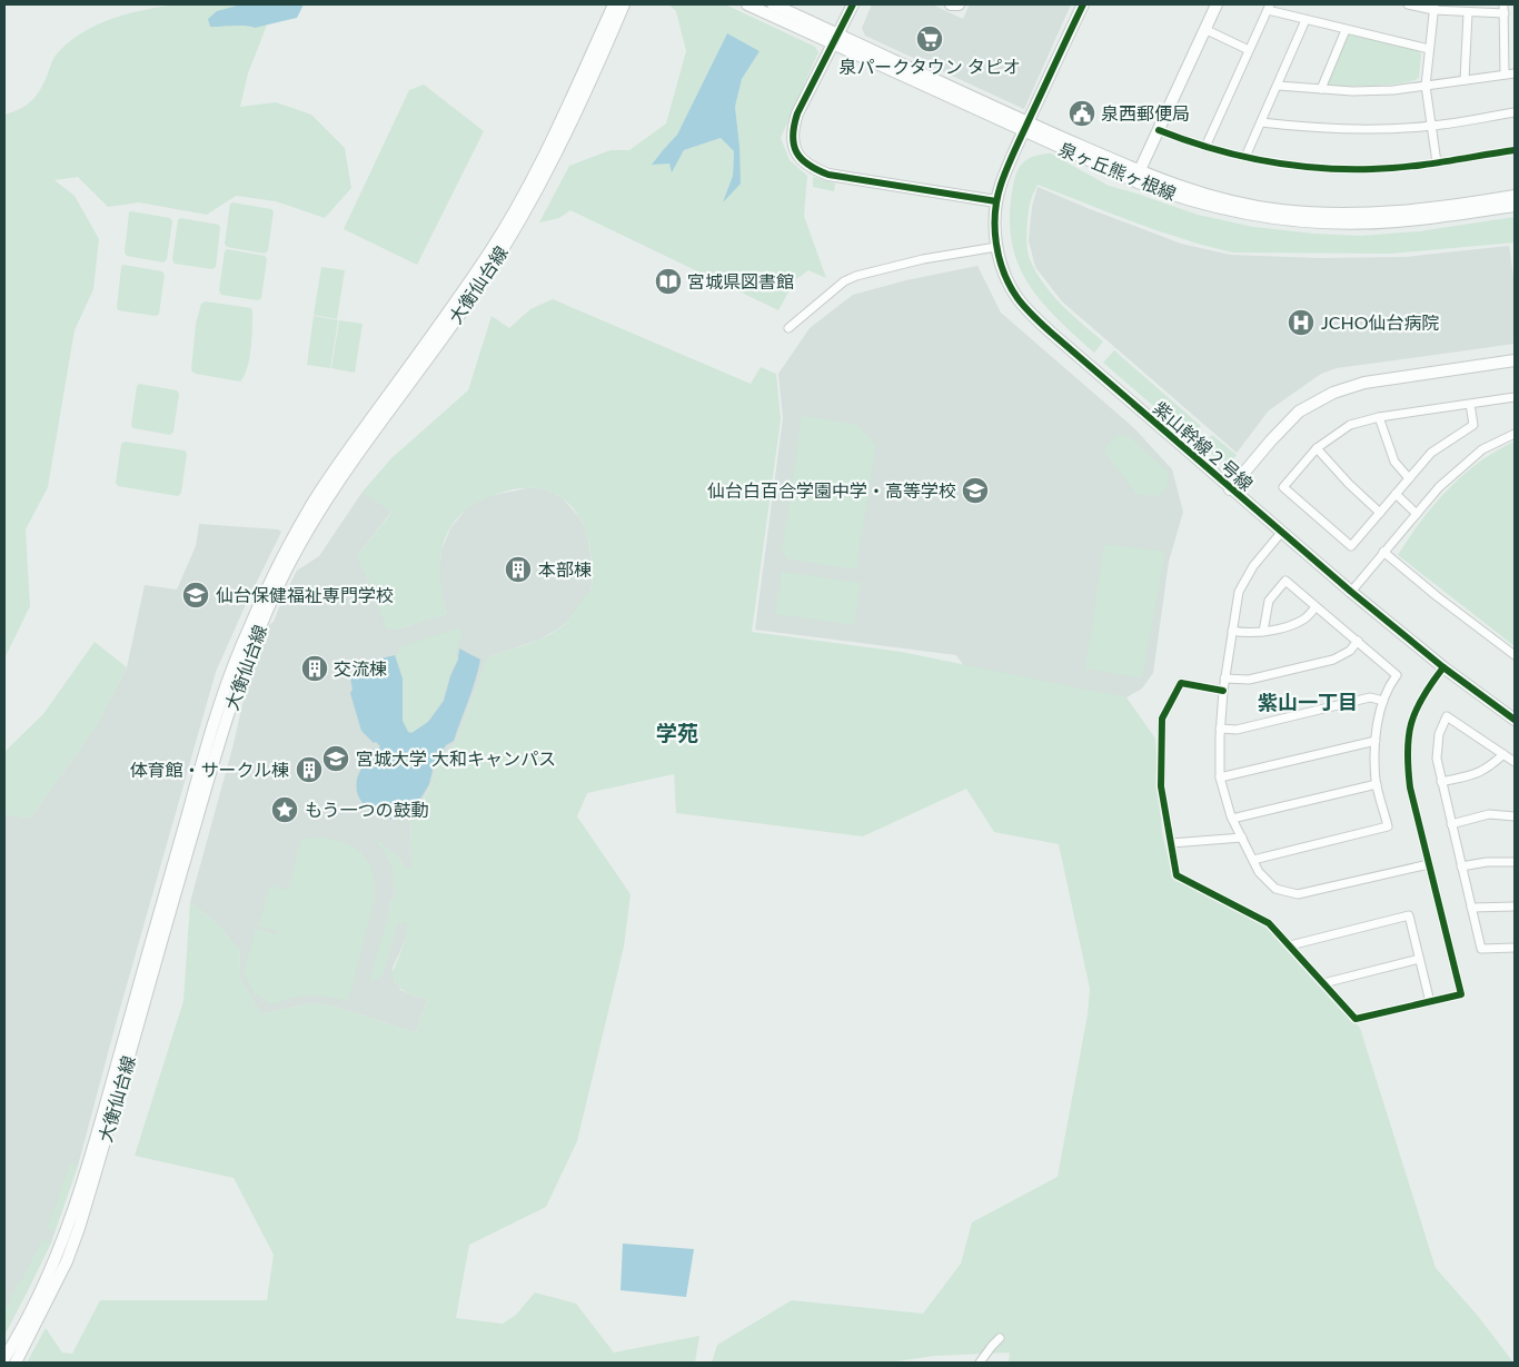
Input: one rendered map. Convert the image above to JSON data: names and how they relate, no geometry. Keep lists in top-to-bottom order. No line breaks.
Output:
{"streets":{"main road":["泉ヶ丘熊ヶ根線","大衡仙台線","紫山幹線２号線"]},"crossings":[["泉ヶ丘熊ヶ根線","紫山幹線２号線"]],"districts":["紫山一丁目","学苑"],"places":{"supermarket":["泉パークタウン タピオ"],"public building":["泉西郵便局"],"library":["宮城県図書館"],"hospital":["JCHO仙台病院"],"school or university":["仙台白百合学園中学・高等学校","仙台保健福祉専門学校","宮城大学 大和キャンパス"],"building":["本部棟","交流棟","体育館・サークル棟"],"place":["もう一つの鼓動"]}}
